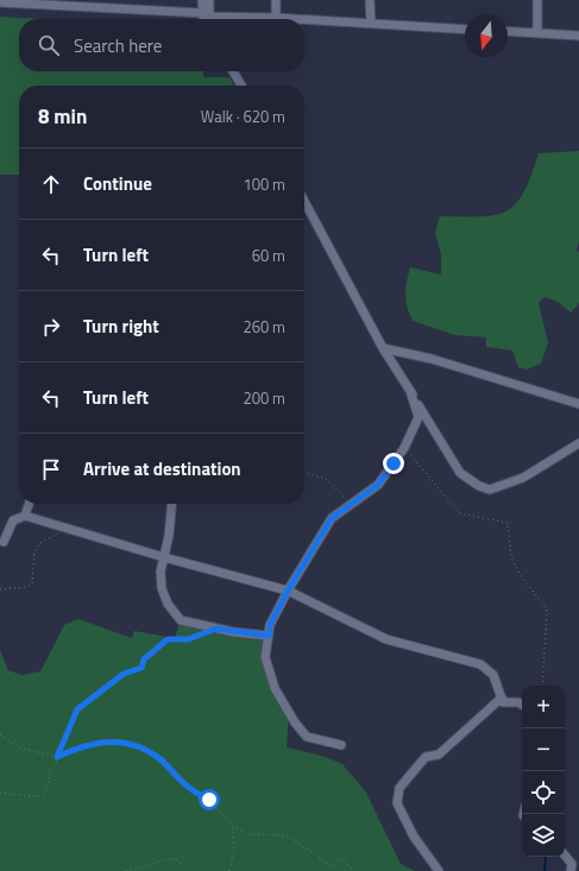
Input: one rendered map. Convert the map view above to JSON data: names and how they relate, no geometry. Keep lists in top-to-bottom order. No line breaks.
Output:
{"north":"bottom","page":{"search":"Search here","heading":["8 min","Walk · 620 m"],"list":[["Continue","100 m"],["Turn left","60 m"],["Turn right","260 m"],["Turn left","200 m"],"Arrive at destination"],"map_buttons":["+","−"]}}
